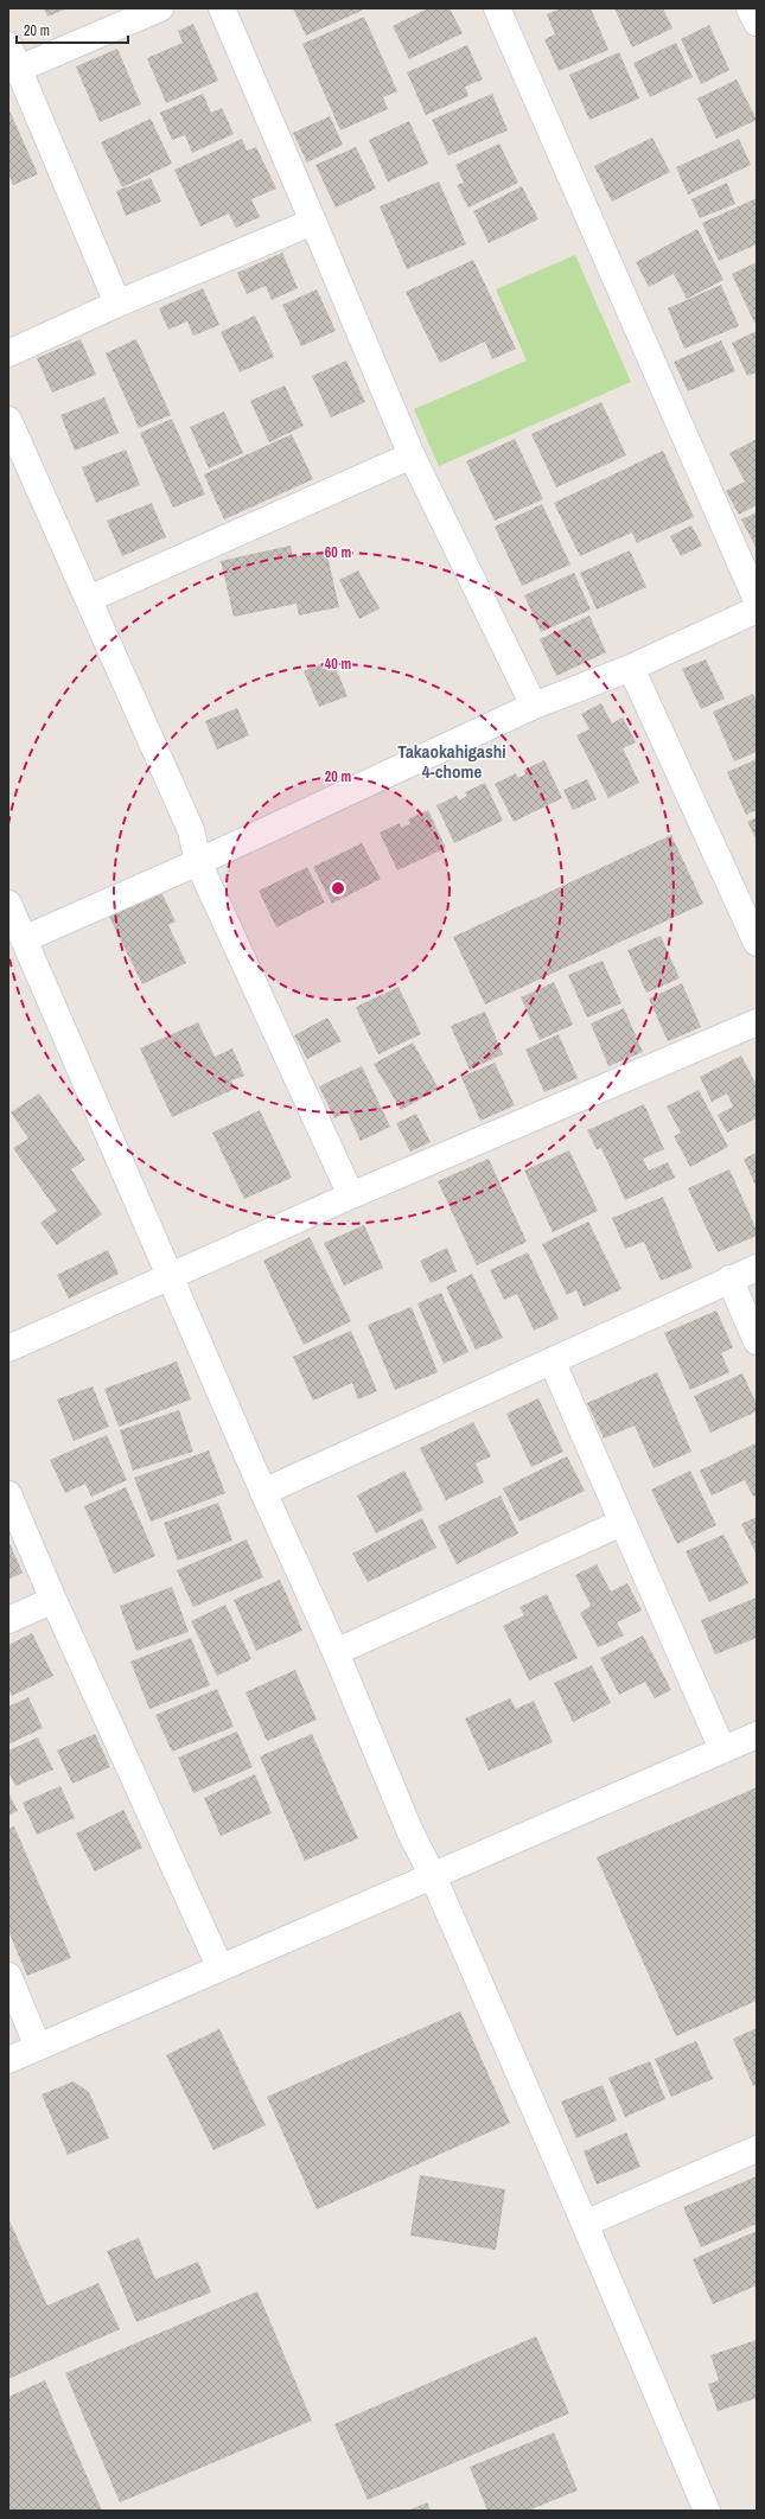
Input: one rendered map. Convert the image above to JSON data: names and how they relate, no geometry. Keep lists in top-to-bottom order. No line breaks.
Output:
{"districts":["Takaokahigashi 4-chome"],"scale_bar":"20 m","rings":["60 m","40 m","20 m"]}
